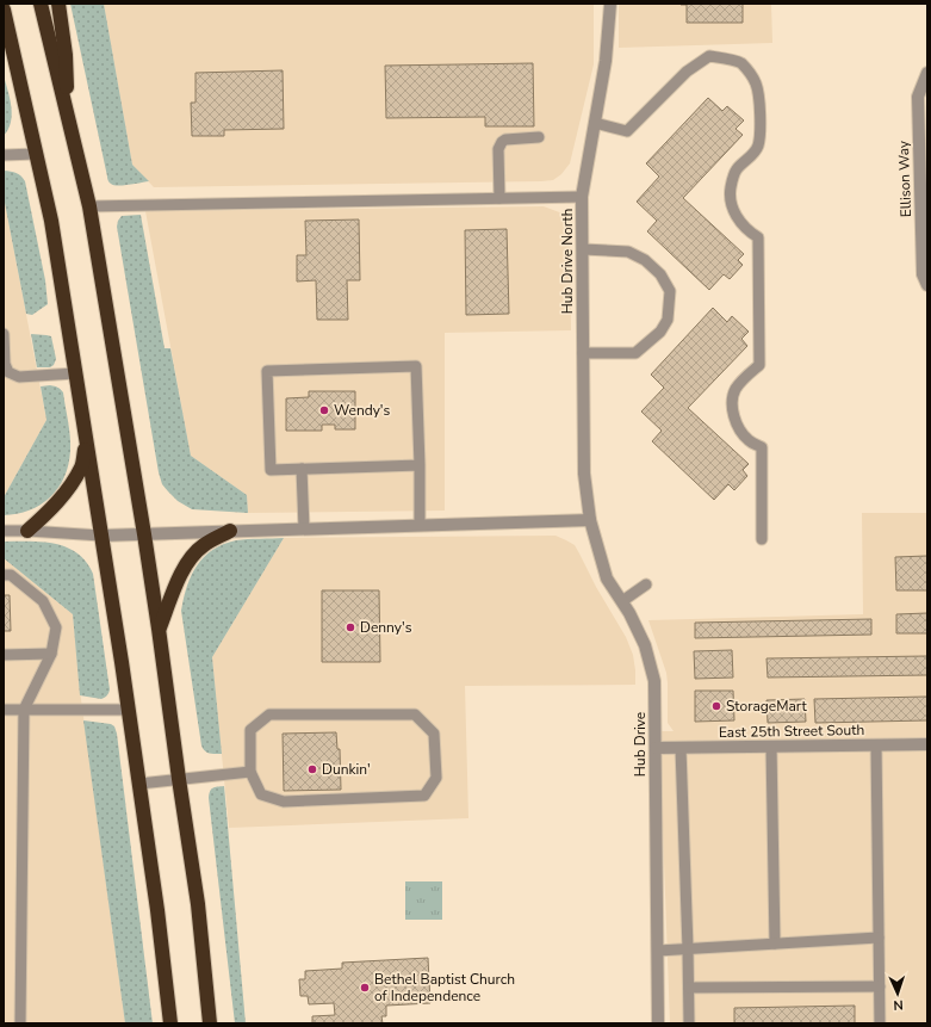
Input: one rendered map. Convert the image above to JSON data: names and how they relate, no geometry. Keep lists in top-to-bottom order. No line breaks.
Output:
{"streets":{"street":["Ellison Way","Hub Drive North","East 25th Street South","Hub Drive"]},"crossings":[["Hub Drive North","Hub Drive"],["East 25th Street South","Hub Drive"]],"places":["Wendy's","Denny's","StorageMart","Dunkin'","Bethel Baptist Church of Independence"],"north":"bottom"}
